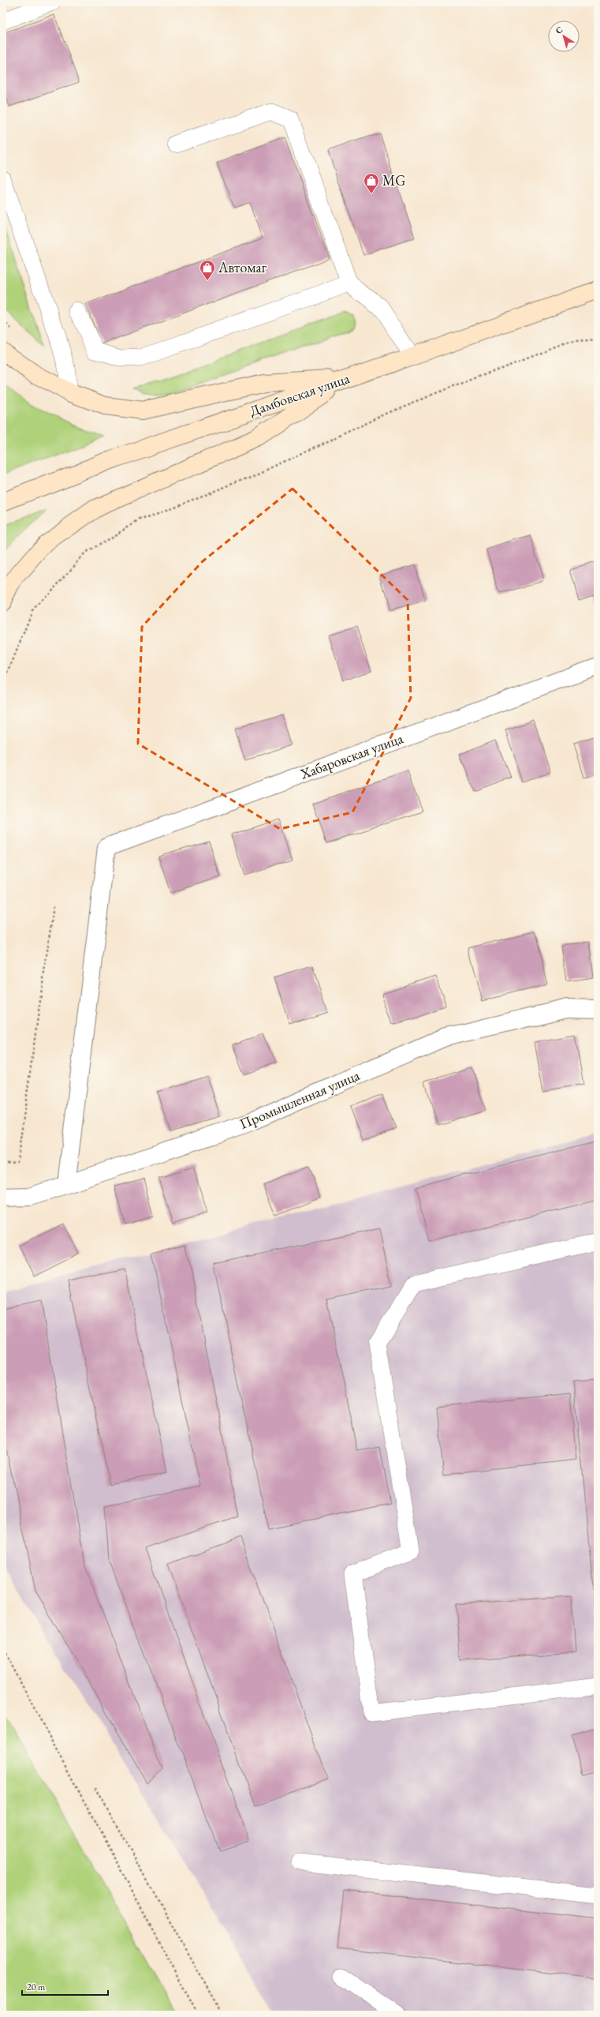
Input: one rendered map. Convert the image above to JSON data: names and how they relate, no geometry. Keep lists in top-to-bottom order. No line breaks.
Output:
{"streets":{"main road":["Дамбовская улица"],"street":["Хабаровская улица","Промышленная улица"]},"crossings":[["Хабаровская улица","Промышленная улица"]],"places":{"shop":["MG","Автомаг"]},"scale_bar":"20 m","north":"top left"}
